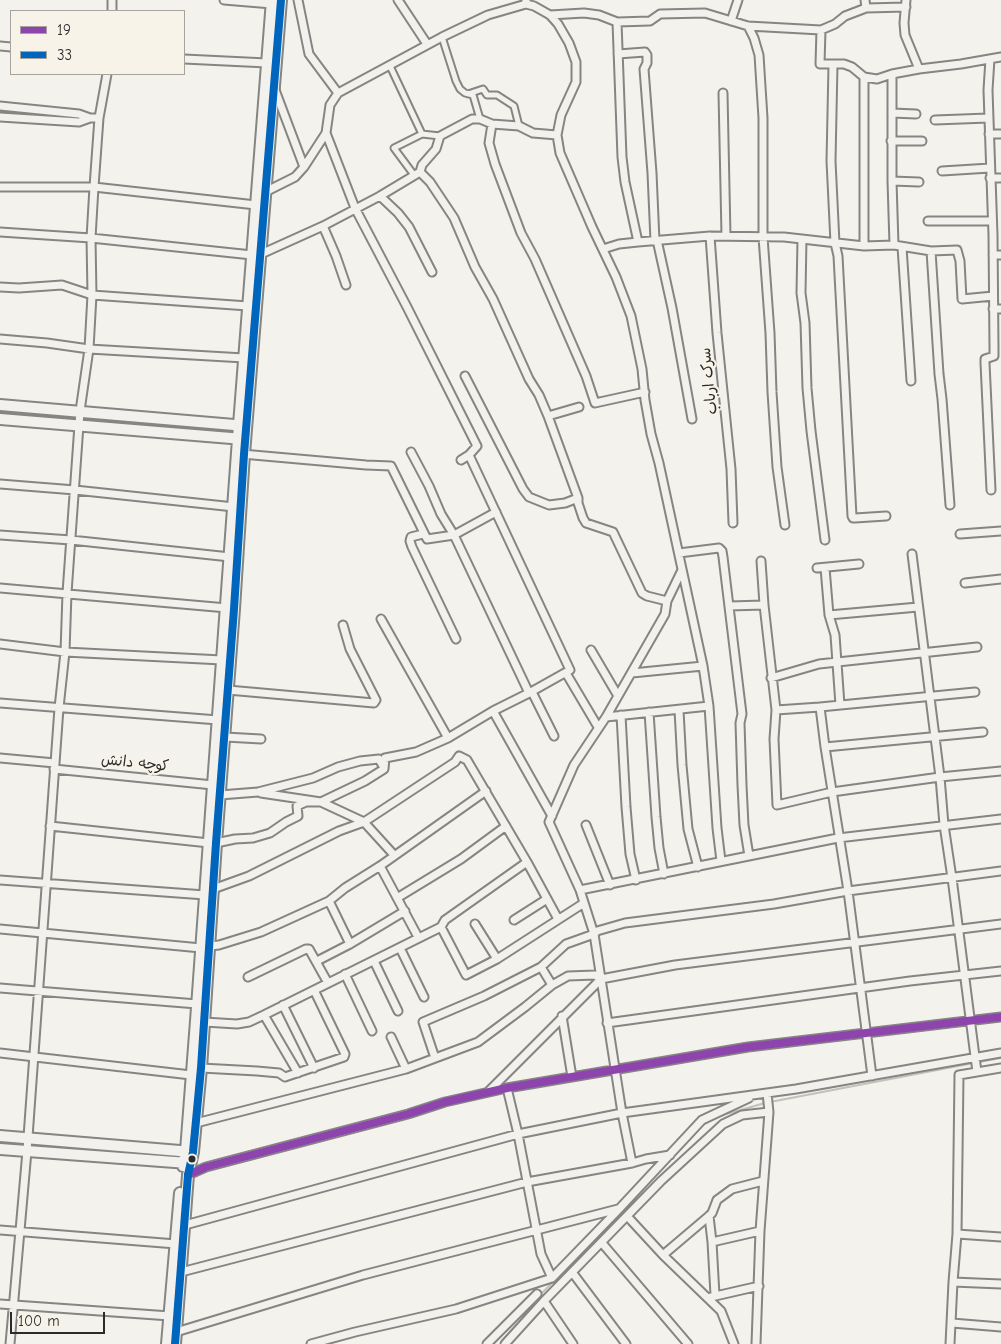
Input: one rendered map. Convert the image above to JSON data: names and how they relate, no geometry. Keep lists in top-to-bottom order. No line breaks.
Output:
{"streets":{"street":["سرک ارباب","کوچه دانش"]},"lines":["transit line 33","transit line 19"],"legend":["19","33"],"scale_bar":"100 m"}
